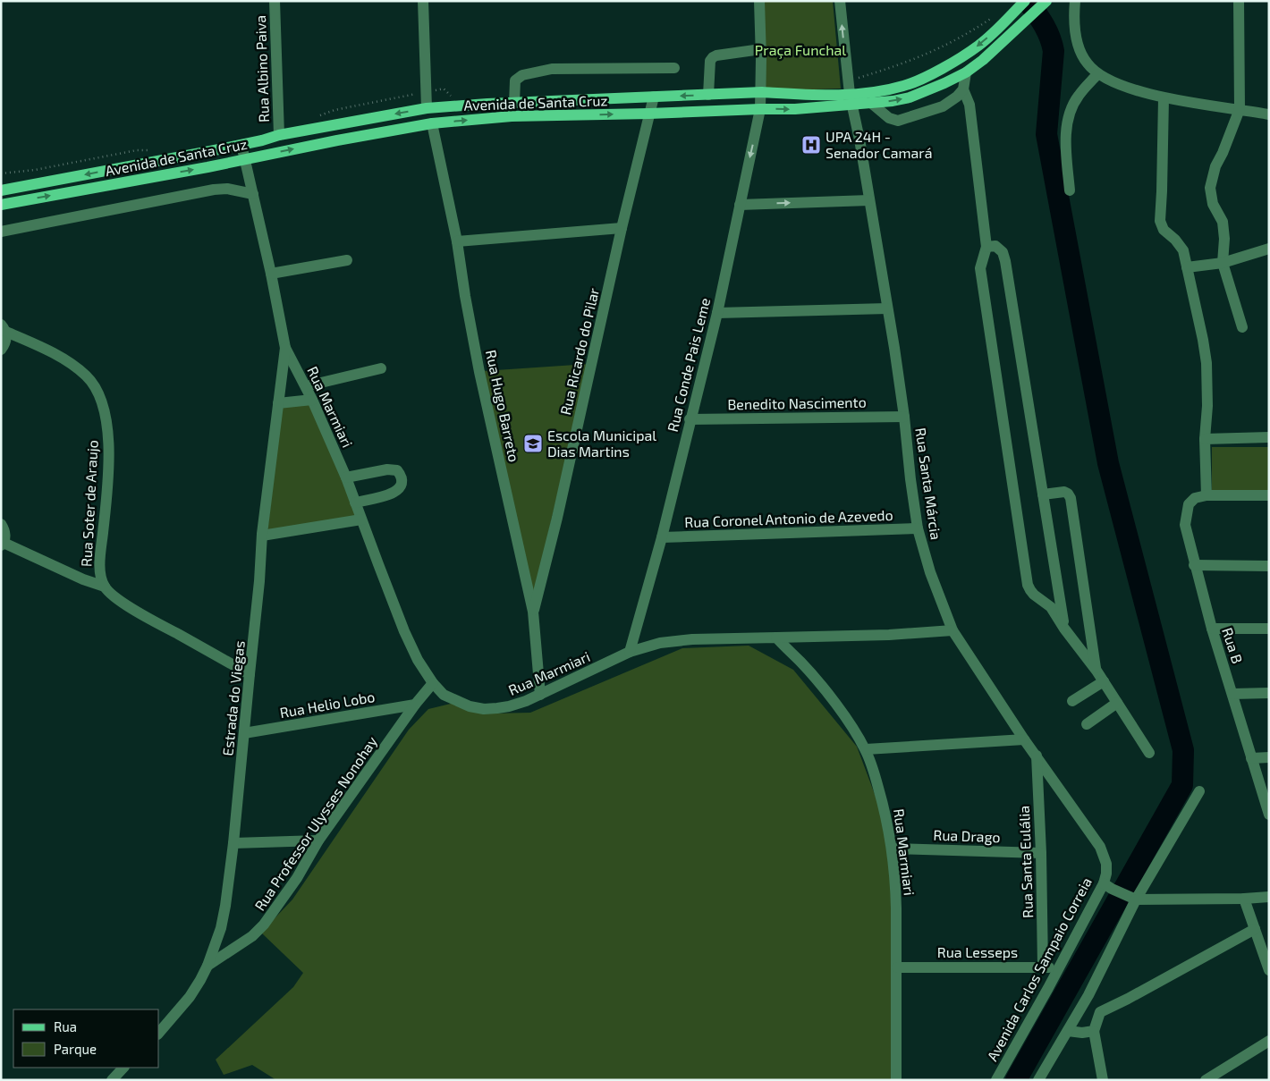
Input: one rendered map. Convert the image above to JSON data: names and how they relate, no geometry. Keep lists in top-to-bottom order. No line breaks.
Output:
{"streets":{"main road":["Avenida de Santa Cruz"],"street":["Rua Albino Paiva","Rua Ricardo do Pilar","Rua Conde Pais Leme","Benedito Nascimento","Rua Hugo Barreto","Rua Marmiari","Rua Santa Márcia","Rua Soter de Araujo","Rua Coronel Antonio de Azevedo","Rua B","Estrada do Viegas","Rua Helio Lobo","Rua Professor Ulysses Nonohay","Rua Drago","Rua Santa Eulália","Rua Lesseps","Avenida Carlos Sampaio Correia"]},"crossings":[["Rua Albino Paiva","Avenida de Santa Cruz"],["Avenida de Santa Cruz","Rua Ricardo do Pilar"],["Avenida de Santa Cruz","Rua Conde Pais Leme"],["Avenida de Santa Cruz","Rua Hugo Barreto"],["Avenida de Santa Cruz","Rua Marmiari"],["Avenida de Santa Cruz","Rua Santa Márcia"],["Rua Ricardo do Pilar","Rua Hugo Barreto"],["Rua Conde Pais Leme","Benedito Nascimento"],["Rua Conde Pais Leme","Rua Marmiari"],["Rua Conde Pais Leme","Rua Coronel Antonio de Azevedo"],["Benedito Nascimento","Rua Santa Márcia"],["Rua Hugo Barreto","Rua Marmiari"],["Rua Marmiari","Estrada do Viegas"],["Rua Marmiari","Rua Professor Ulysses Nonohay"],["Rua Marmiari","Rua Drago"],["Rua Marmiari","Rua Lesseps"],["Rua Santa Márcia","Rua Coronel Antonio de Azevedo"],["Rua Santa Márcia","Rua Santa Eulália"],["Rua Santa Márcia","Avenida Carlos Sampaio Correia"],["Rua Soter de Araujo","Estrada do Viegas"],["Estrada do Viegas","Rua Helio Lobo"],["Estrada do Viegas","Rua Professor Ulysses Nonohay"],["Rua Helio Lobo","Rua Professor Ulysses Nonohay"],["Rua Drago","Rua Santa Eulália"],["Rua Santa Eulália","Rua Lesseps"],["Rua Lesseps","Avenida Carlos Sampaio Correia"]],"parks":["Praça Funchal"],"places":{"hospital":["UPA 24H - Senador Camará"],"school or university":["Escola Municipal Dias Martins"]},"legend":["Rua","Parque"]}
